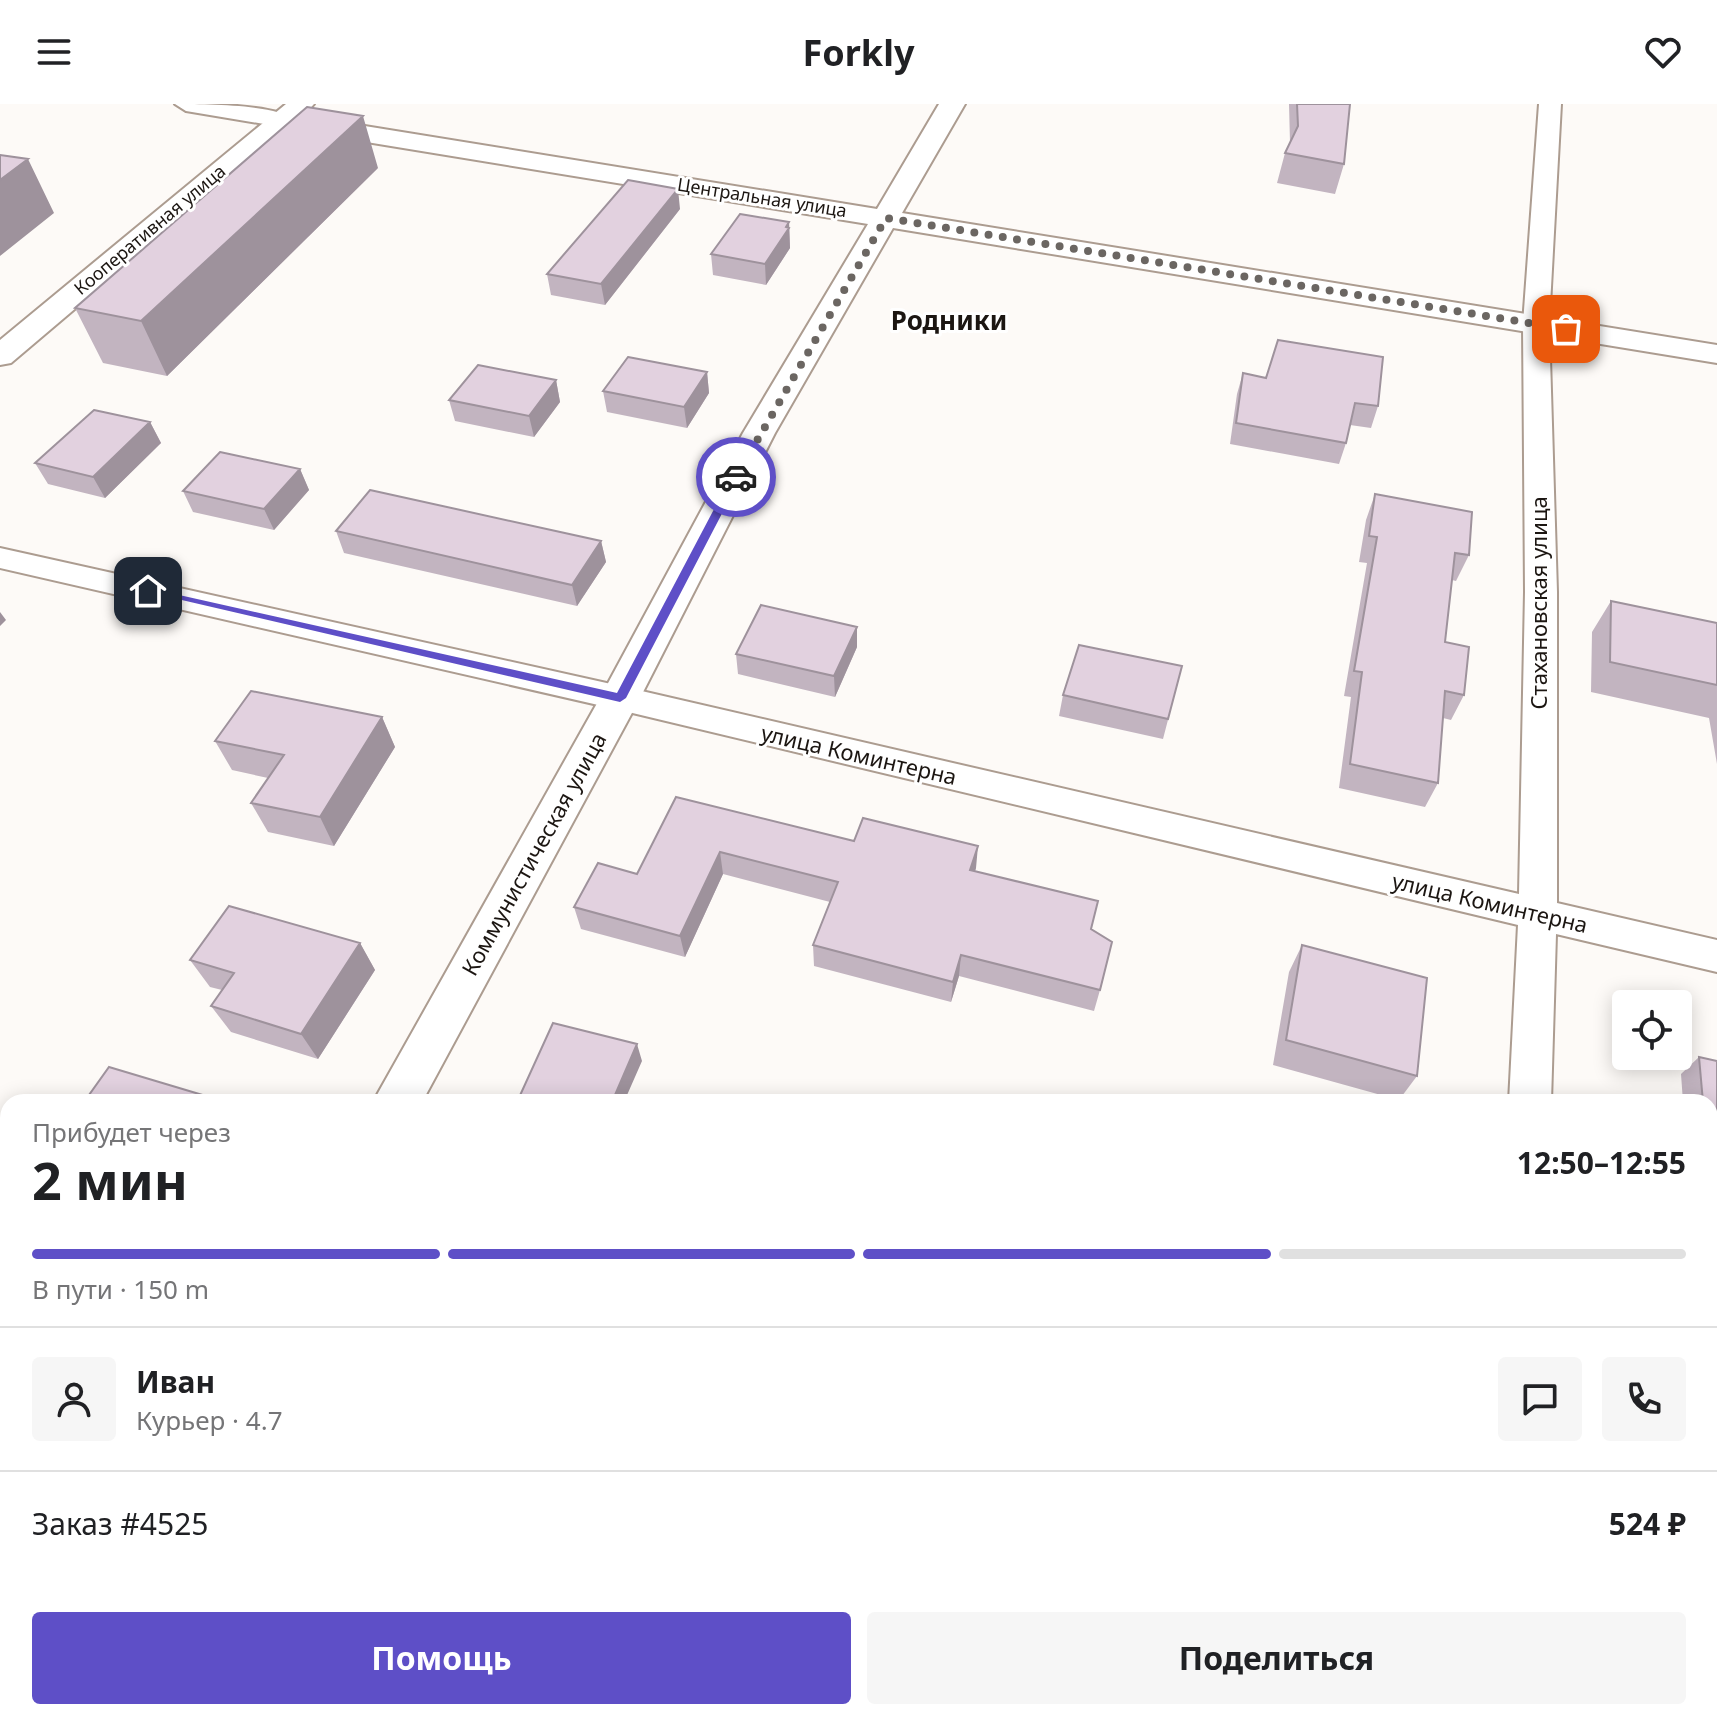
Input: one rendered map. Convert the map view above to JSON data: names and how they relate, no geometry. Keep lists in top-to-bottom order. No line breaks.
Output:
{"streets":{"street":["Центральная улица","Кооперативная улица","Стахановская улица","улица Коминтерна","Коммунистическая улица"]},"crossings":[["Центральная улица","Кооперативная улица"],["Центральная улица","Стахановская улица"],["Центральная улица","Коммунистическая улица"],["Стахановская улица","улица Коминтерна"],["улица Коминтерна","Коммунистическая улица"]],"districts":["Родники"],"page":{"header":"Forkly","heading":["2 мин","Прибудет через","12:50–12:55"],"panel":["Иван","Курьер · 4.7","Заказ #4525","524 ₽"],"bar":"В пути · 150 m","buttons":["Помощь","Поделиться"]}}
